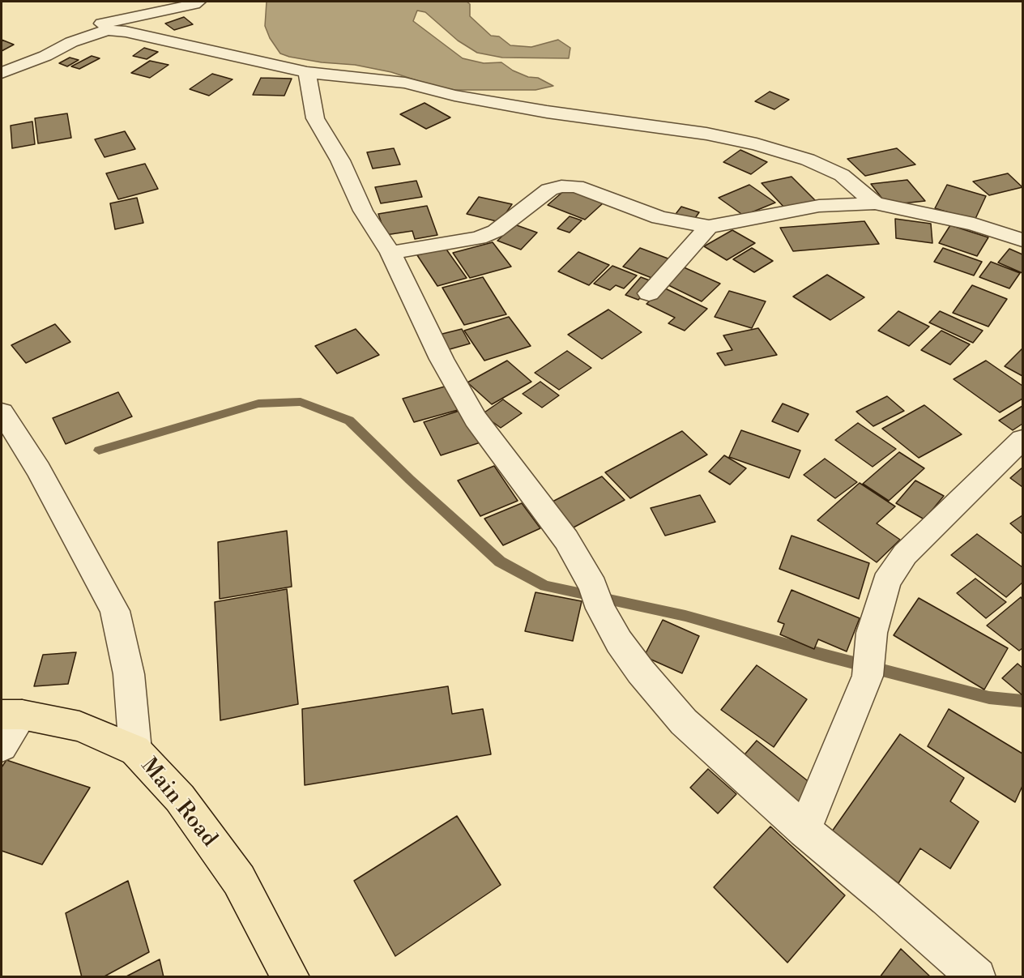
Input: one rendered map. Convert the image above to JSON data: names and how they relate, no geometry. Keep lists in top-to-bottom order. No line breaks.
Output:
{"streets":{"main road":["Main Road"]}}
